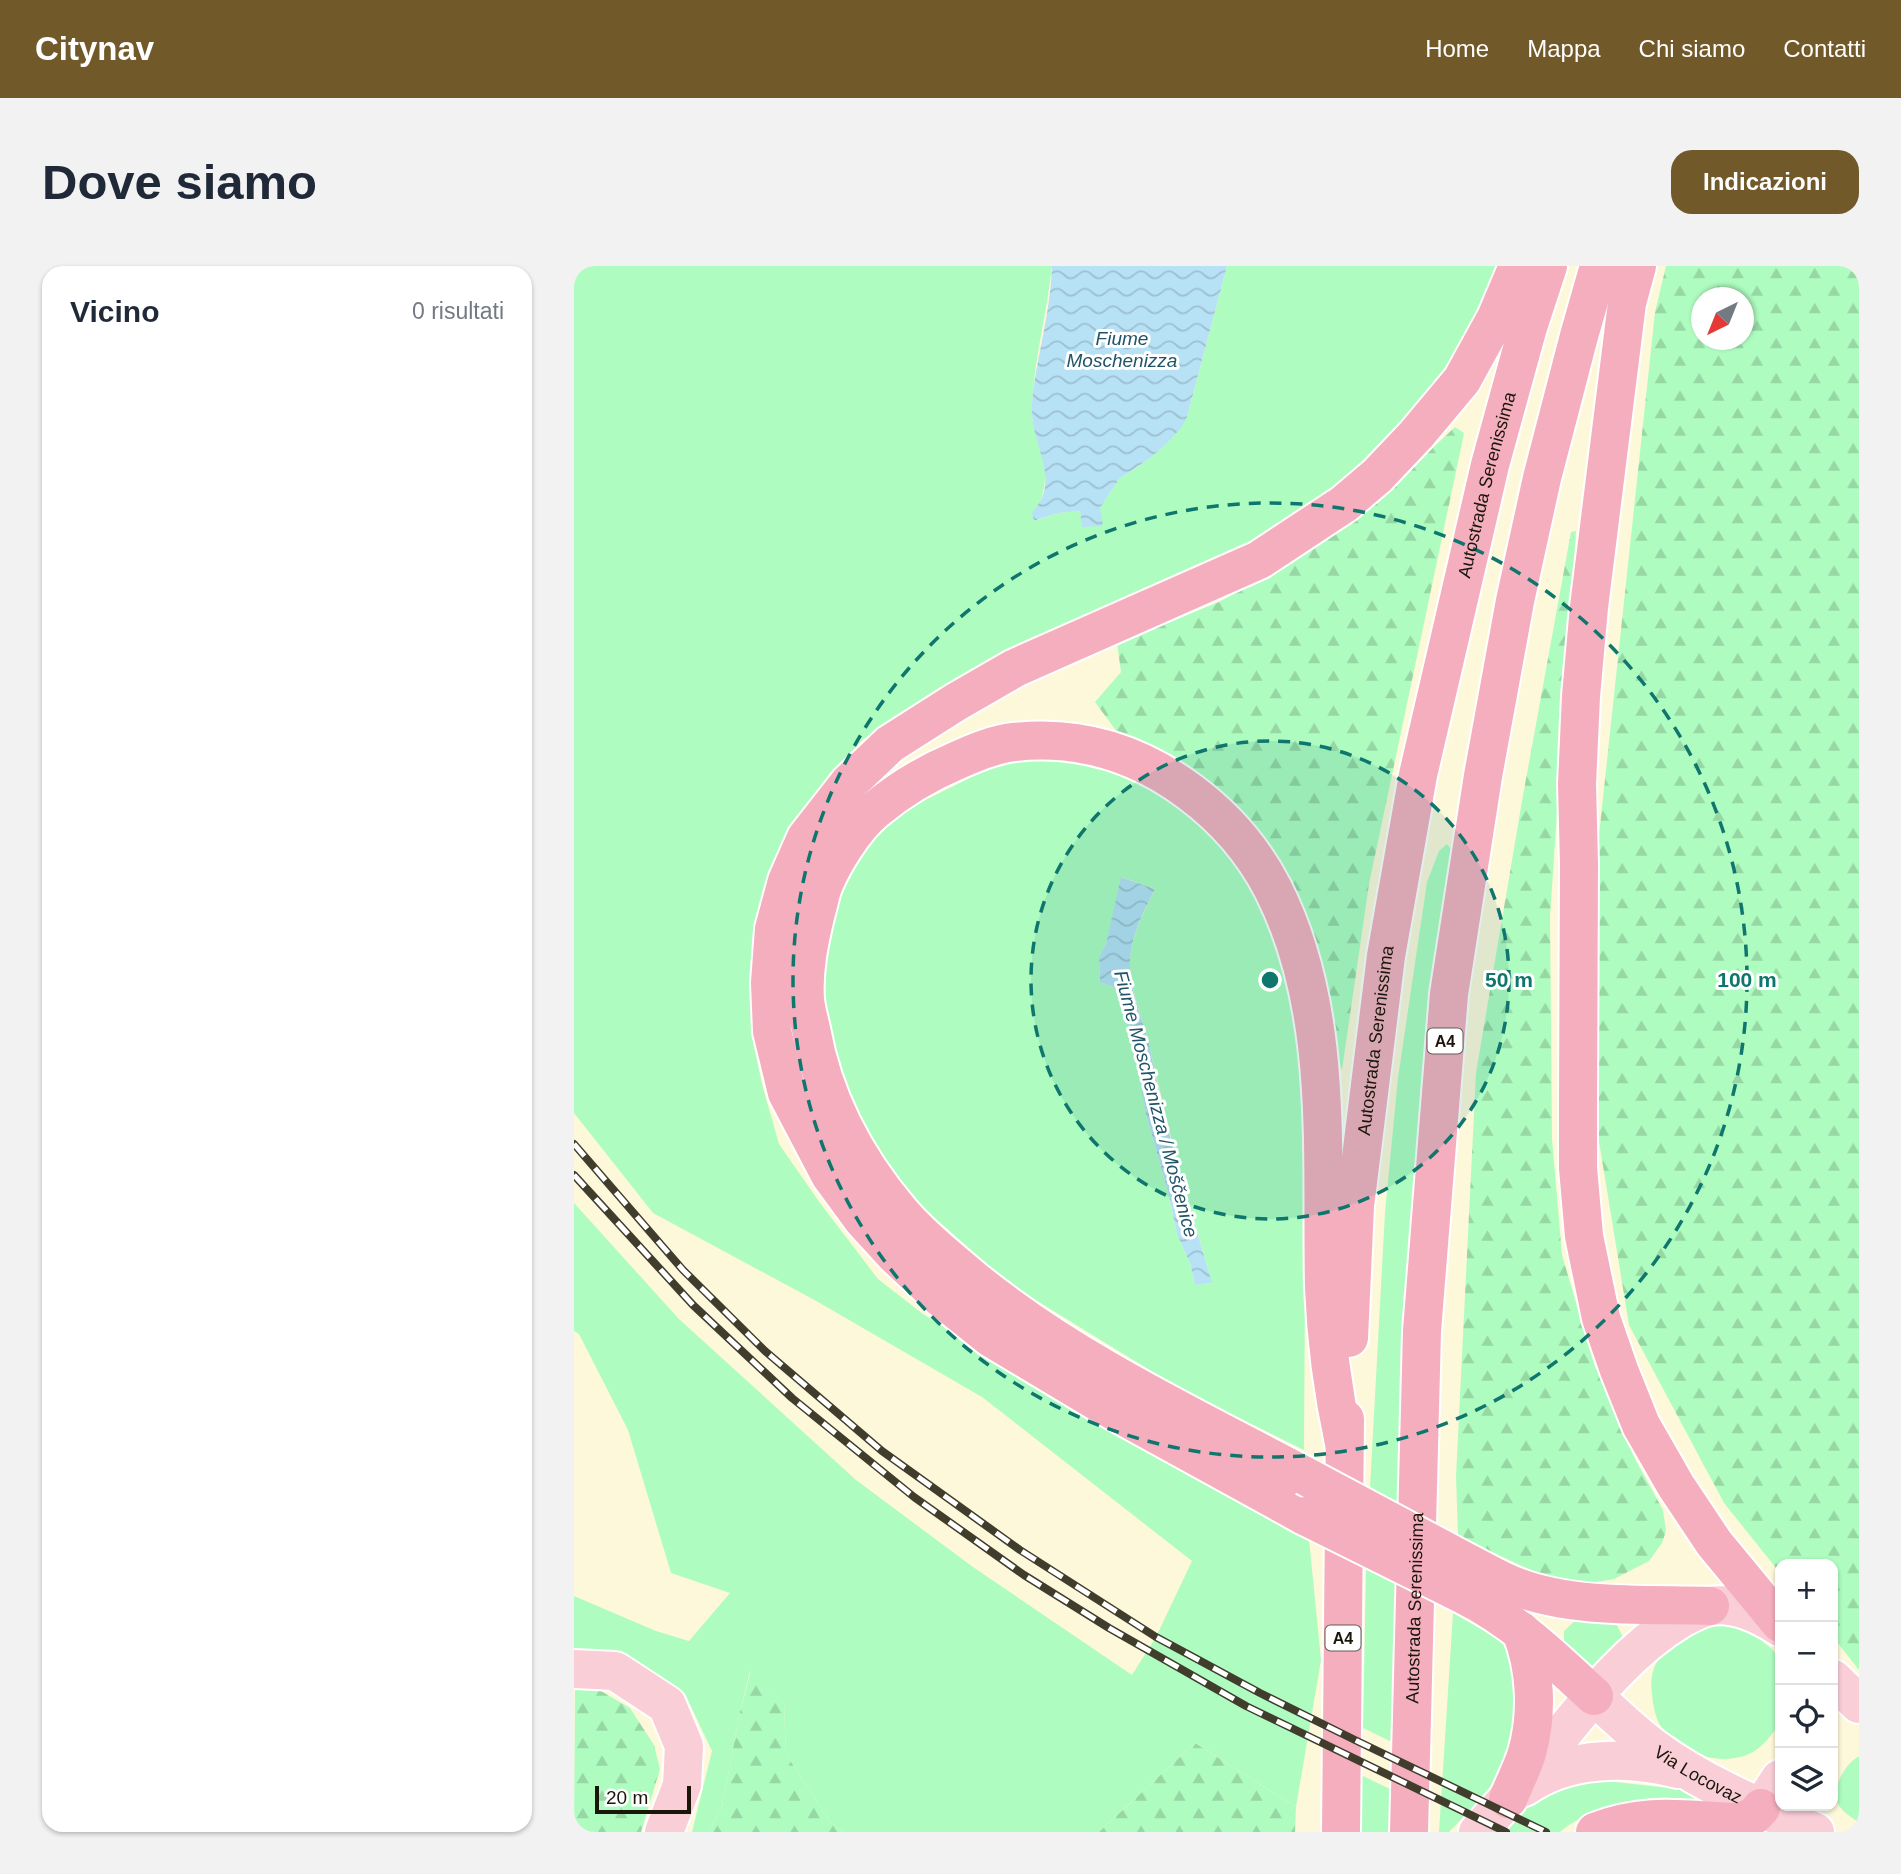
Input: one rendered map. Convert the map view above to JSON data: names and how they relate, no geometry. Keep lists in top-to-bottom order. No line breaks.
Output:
{"streets":{"highway":["Autostrada Serenissima","A4"],"main road":["Via Locovaz"]},"water":["Fiume Moschenizza","Fiume Moschenizza / Moščenice"],"scale_bar":"20 m","north":"bottom left","page":{"header":"Citynav","nav":["Home","Mappa","Chi siamo","Contatti"],"buttons":"Indicazioni","title":"Dove siamo","heading":["Vicino","0 risultati"],"map_buttons":["+","−"],"scale":"20 m"},"rings":["50 m","100 m"]}
